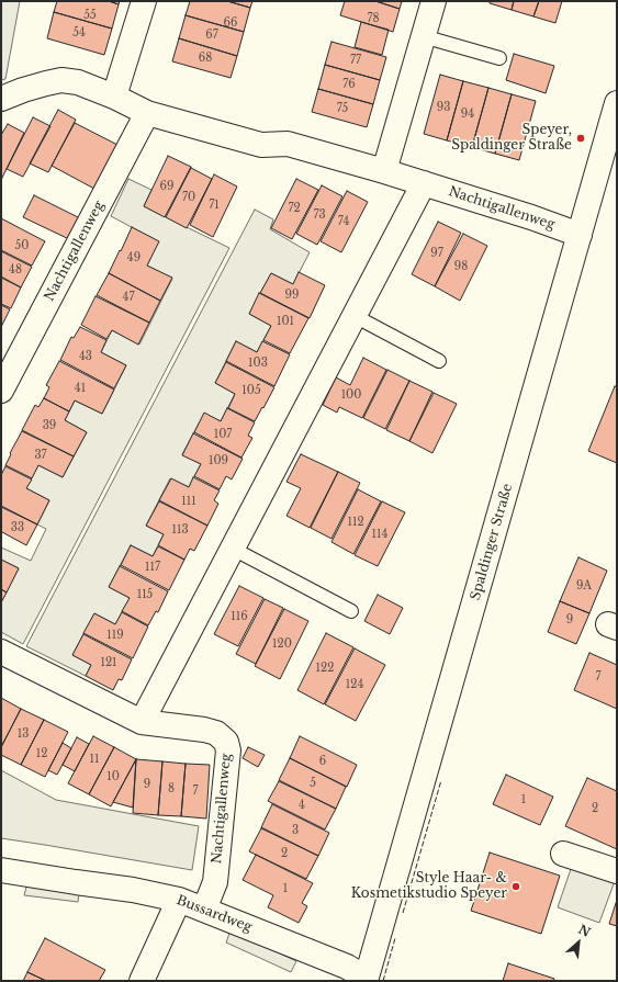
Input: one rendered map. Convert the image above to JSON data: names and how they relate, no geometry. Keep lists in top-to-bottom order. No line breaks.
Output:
{"streets":{"street":["Nachtigallenweg","Spaldinger Straße","Bussardweg"]},"crossings":[["Nachtigallenweg","Spaldinger Straße"],["Nachtigallenweg","Bussardweg"],["Spaldinger Straße","Bussardweg"]],"places":["Speyer, Spaldinger Straße","Style Haar- & Kosmetikstudio Speyer"],"house_numbers":["55","78","66","54","67","68","77","76","93","75","94","69","70","71","72","73","74","50","97","49","98","48","99","47","101","43","103","41","105","100","39","107","37","109","111","112","33","113","114","117","9A","115","116","9","119","120","121","122","7","124","13","12","11","6","10","5","9","8","7","1","4","2","3","2","1"],"north":"top right"}
